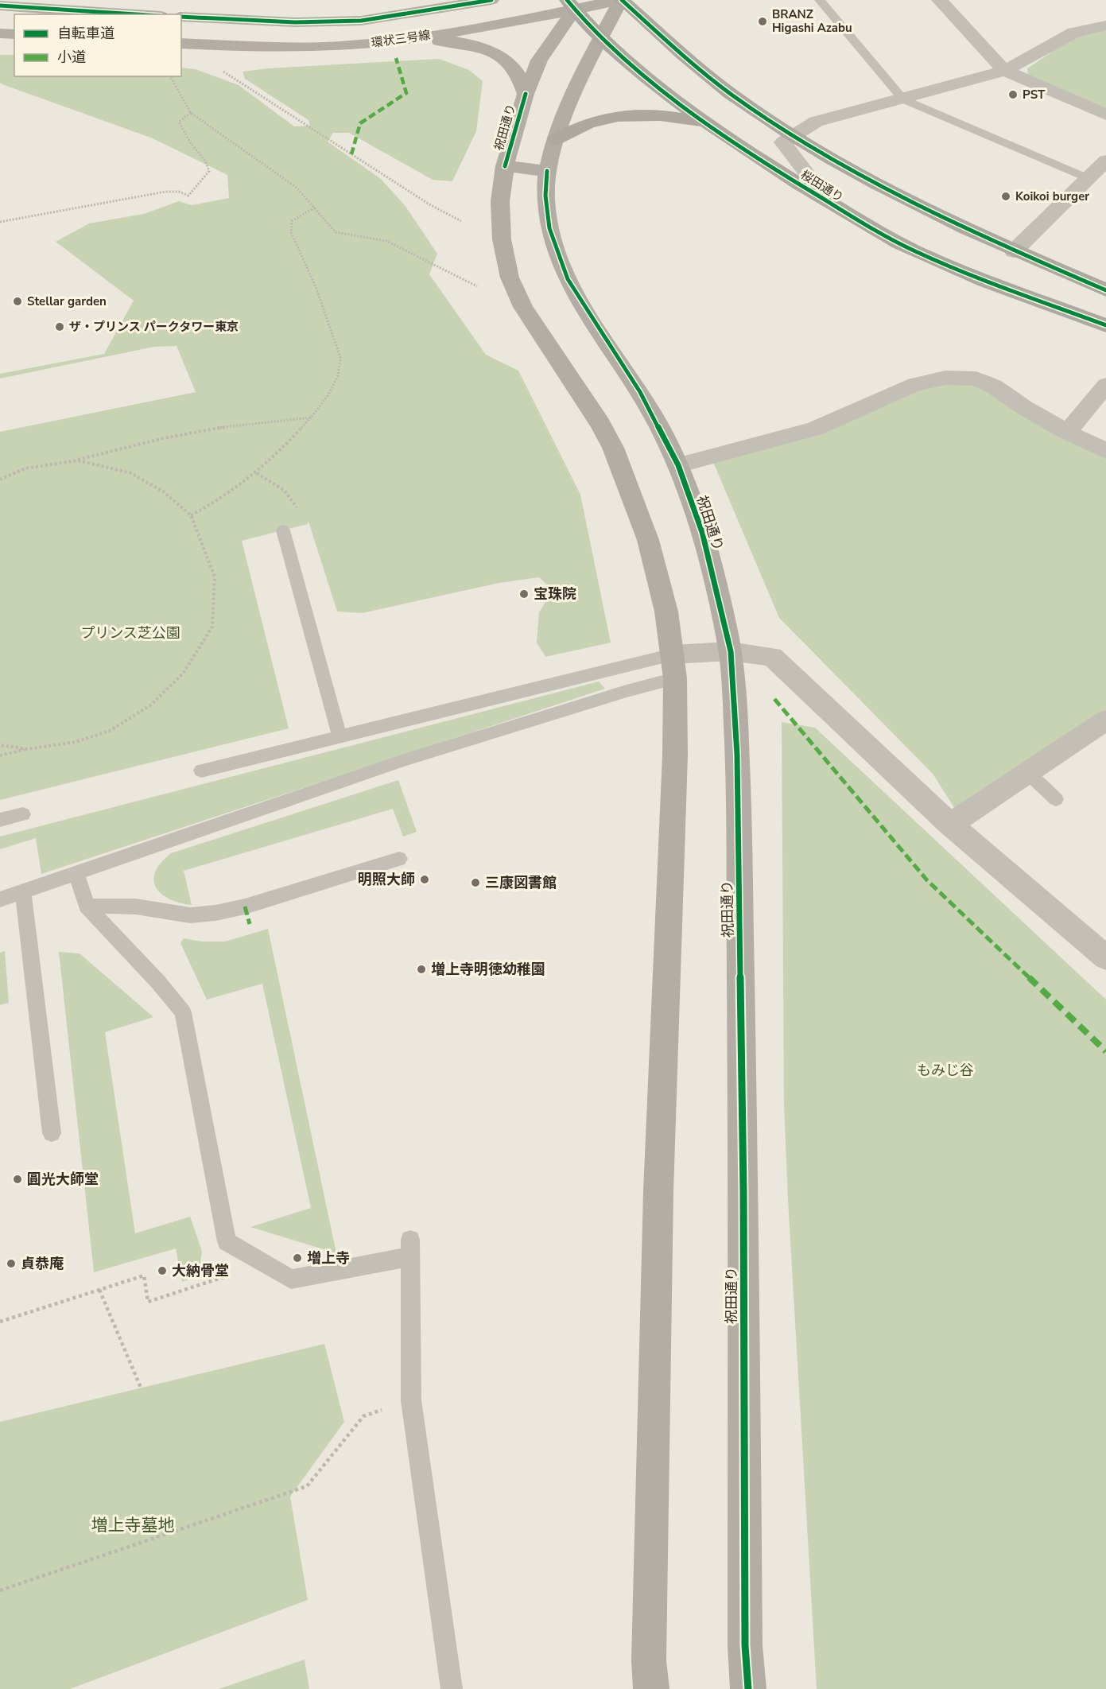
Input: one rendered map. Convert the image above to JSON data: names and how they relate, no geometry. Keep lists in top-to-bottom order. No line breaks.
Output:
{"streets":{"highway":["桜田通り"],"main road":["環状三号線","祝田通り"]},"crossings":[["環状三号線","祝田通り"],["環状三号線","桜田通り"],["祝田通り","桜田通り"]],"parks":["プリンス芝公園","もみじ谷","増上寺墓地"],"places":["BRANZ Higashi Azabu","PST","Koikoi burger","Stellar garden","ザ・プリンス パークタワー東京","宝珠院","明照大師","三康図書館","増上寺明徳幼稚園","圓光大師堂","増上寺","貞恭庵","大納骨堂"],"legend":["自転車道","小道"]}
